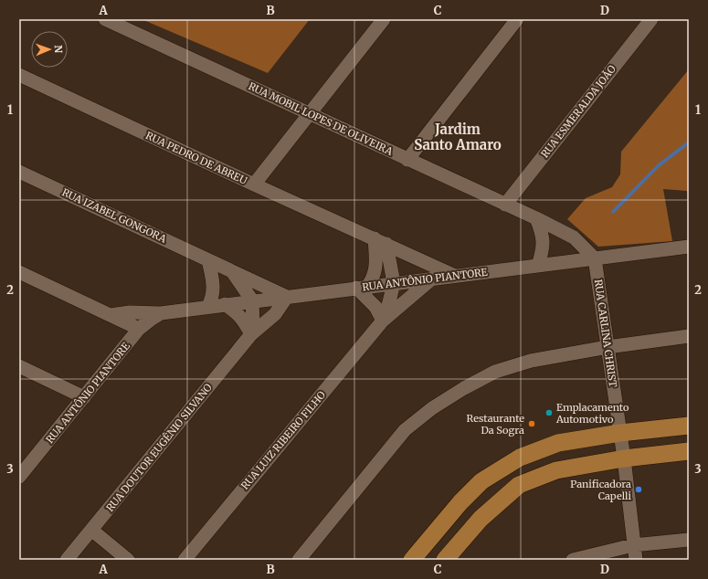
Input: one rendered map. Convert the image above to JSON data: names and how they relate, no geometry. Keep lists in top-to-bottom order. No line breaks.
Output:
{"streets":{"street":["RUA ESMERALDA JOÃO","RUA MOBIL LOPES DE OLIVEIRA","RUA PEDRO DE ABREU","RUA IZABEL GONGORA","RUA ANTÔNIO PIANTORE","RUA CARLINA CHRIST","RUA LUIZ RIBEIRO FILHO","RUA DOUTOR EUGÊNIO SILVANO"]},"crossings":[["RUA ESMERALDA JOÃO","RUA MOBIL LOPES DE OLIVEIRA"],["RUA MOBIL LOPES DE OLIVEIRA","RUA ANTÔNIO PIANTORE"],["RUA MOBIL LOPES DE OLIVEIRA","RUA CARLINA CHRIST"],["RUA PEDRO DE ABREU","RUA ANTÔNIO PIANTORE"],["RUA IZABEL GONGORA","RUA ANTÔNIO PIANTORE"],["RUA IZABEL GONGORA","RUA DOUTOR EUGÊNIO SILVANO"],["RUA ANTÔNIO PIANTORE","RUA CARLINA CHRIST"],["RUA ANTÔNIO PIANTORE","RUA LUIZ RIBEIRO FILHO"],["RUA ANTÔNIO PIANTORE","RUA DOUTOR EUGÊNIO SILVANO"]],"districts":["Jardim Santo Amaro"],"places":["Emplacamento Automotivo","Restaurante Da Sogra","Panificadora Capelli"],"north":"right","grid":{"columns":["A","B","C","D"],"rows":["1","2","3"]}}
